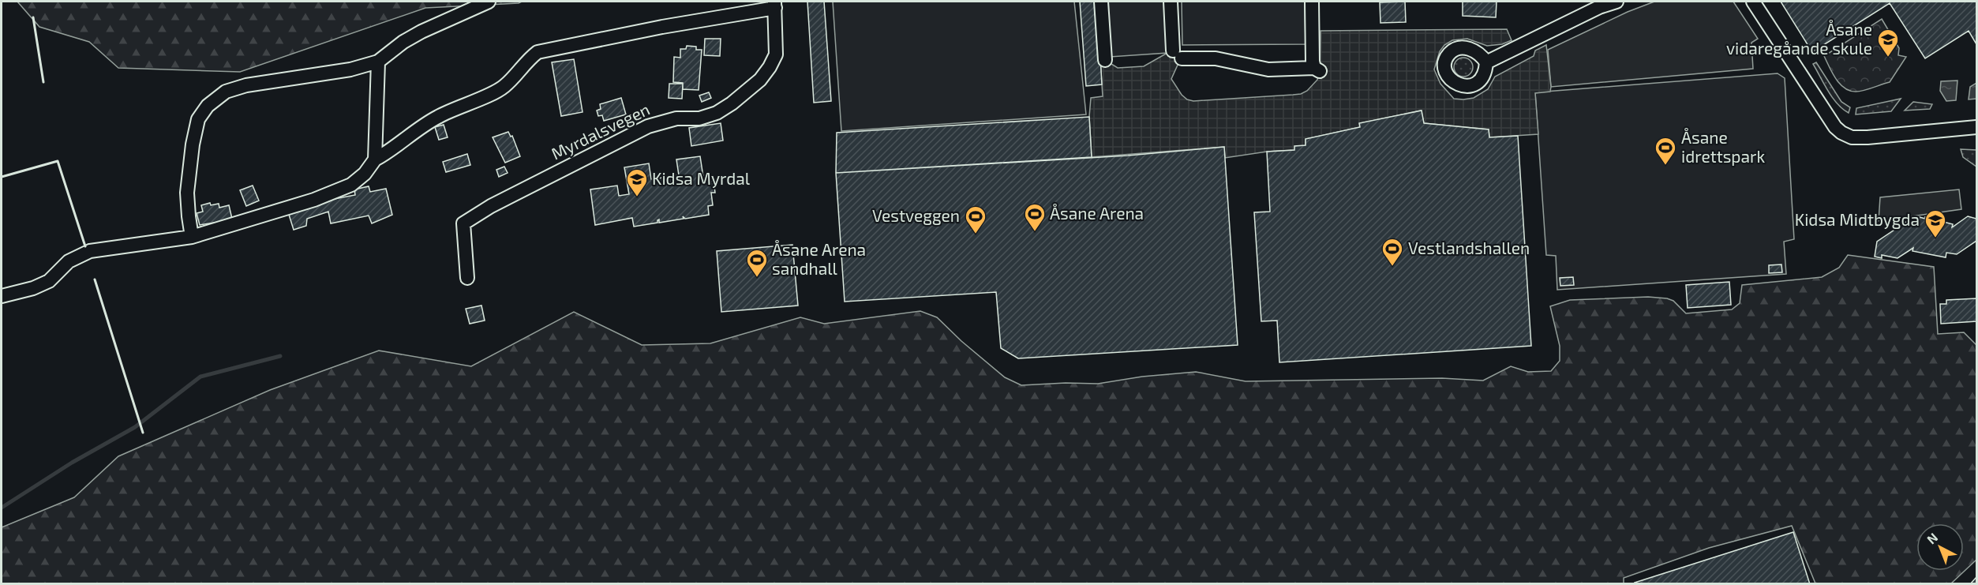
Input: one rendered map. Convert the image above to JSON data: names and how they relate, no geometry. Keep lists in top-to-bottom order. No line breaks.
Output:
{"streets":{"street":["Myrdalsvegen"]},"places":{"school or university":["Åsane vidaregåande skule","Kidsa Myrdal","Kidsa Midtbygda"],"sports":["Åsane idrettspark","Åsane Arena","Vestveggen","Vestlandshallen","Åsane Arena sandhall"]},"north":"top left"}
